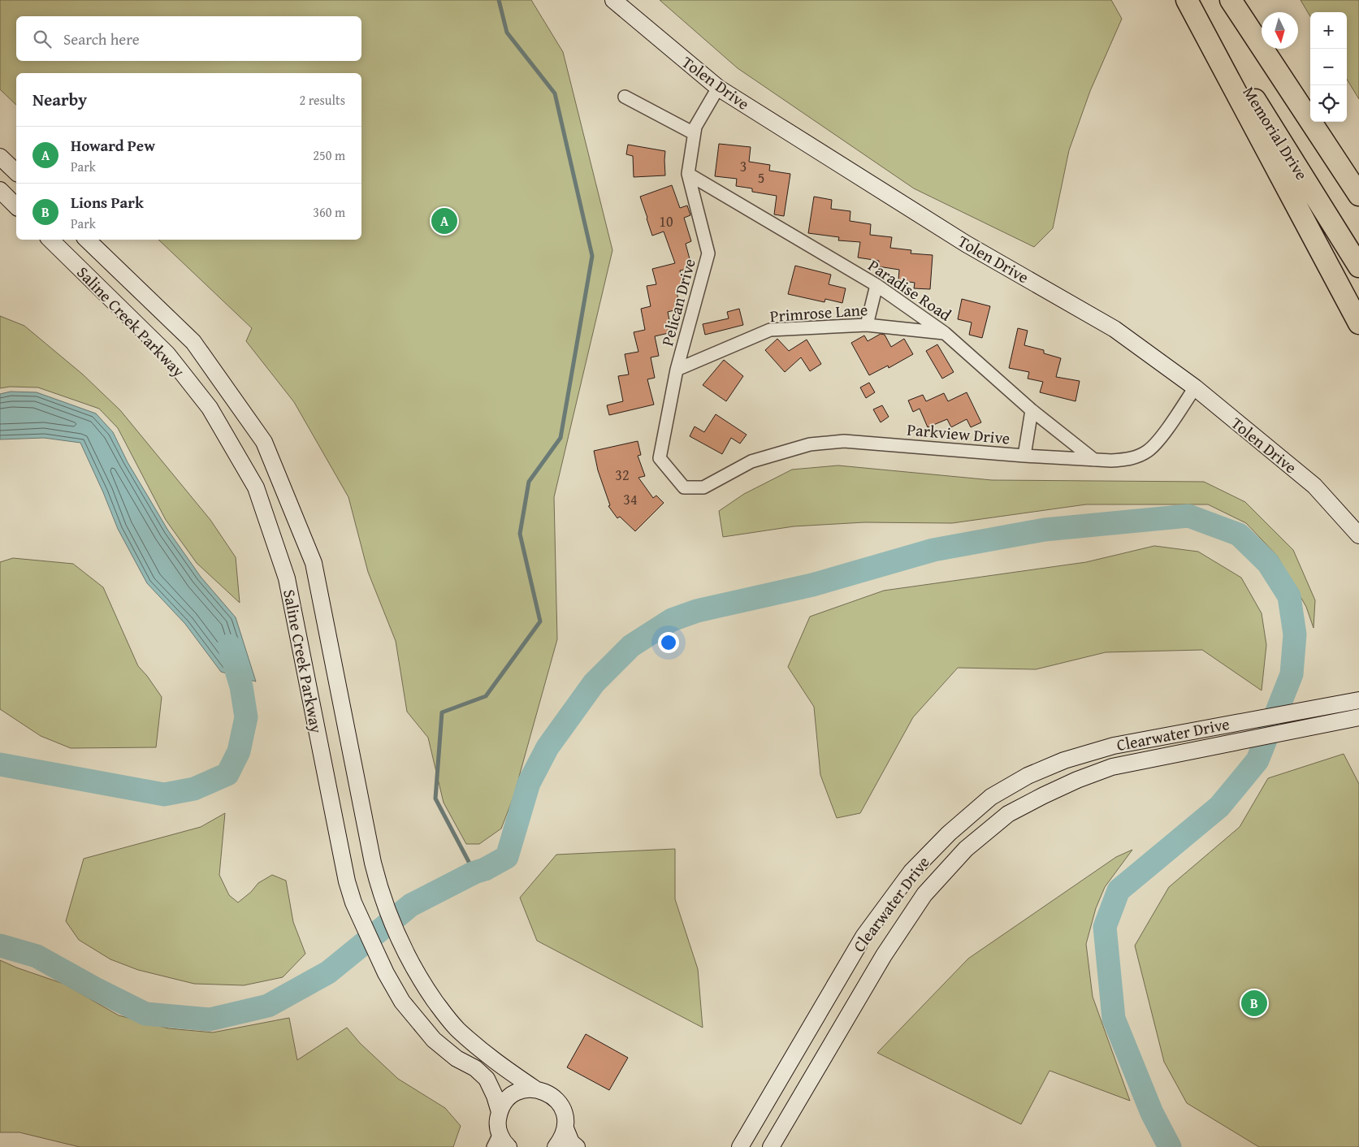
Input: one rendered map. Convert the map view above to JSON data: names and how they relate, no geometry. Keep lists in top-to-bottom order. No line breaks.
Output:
{"streets":{"highway":["Memorial Drive"],"main road":["Tolen Drive","Saline Creek Parkway","Clearwater Drive"],"street":["Paradise Road","Pelican Drive","Primrose Lane","Parkview Drive"]},"crossings":[["Tolen Drive","Pelican Drive"],["Tolen Drive","Parkview Drive"],["Paradise Road","Pelican Drive"],["Paradise Road","Primrose Lane"],["Paradise Road","Parkview Drive"],["Pelican Drive","Primrose Lane"],["Pelican Drive","Parkview Drive"]],"house_numbers":["3","5","10","32","34"],"north":"bottom","page":{"map_buttons":["+","−"],"search":"Search here","heading":["Nearby","2 results"],"list":[{"mark":"A","name":"Howard Pew","note":"Park","value":"250 m"},{"mark":"B","name":"Lions Park","note":"Park","value":"360 m"}],"pins":["A","B"]}}
